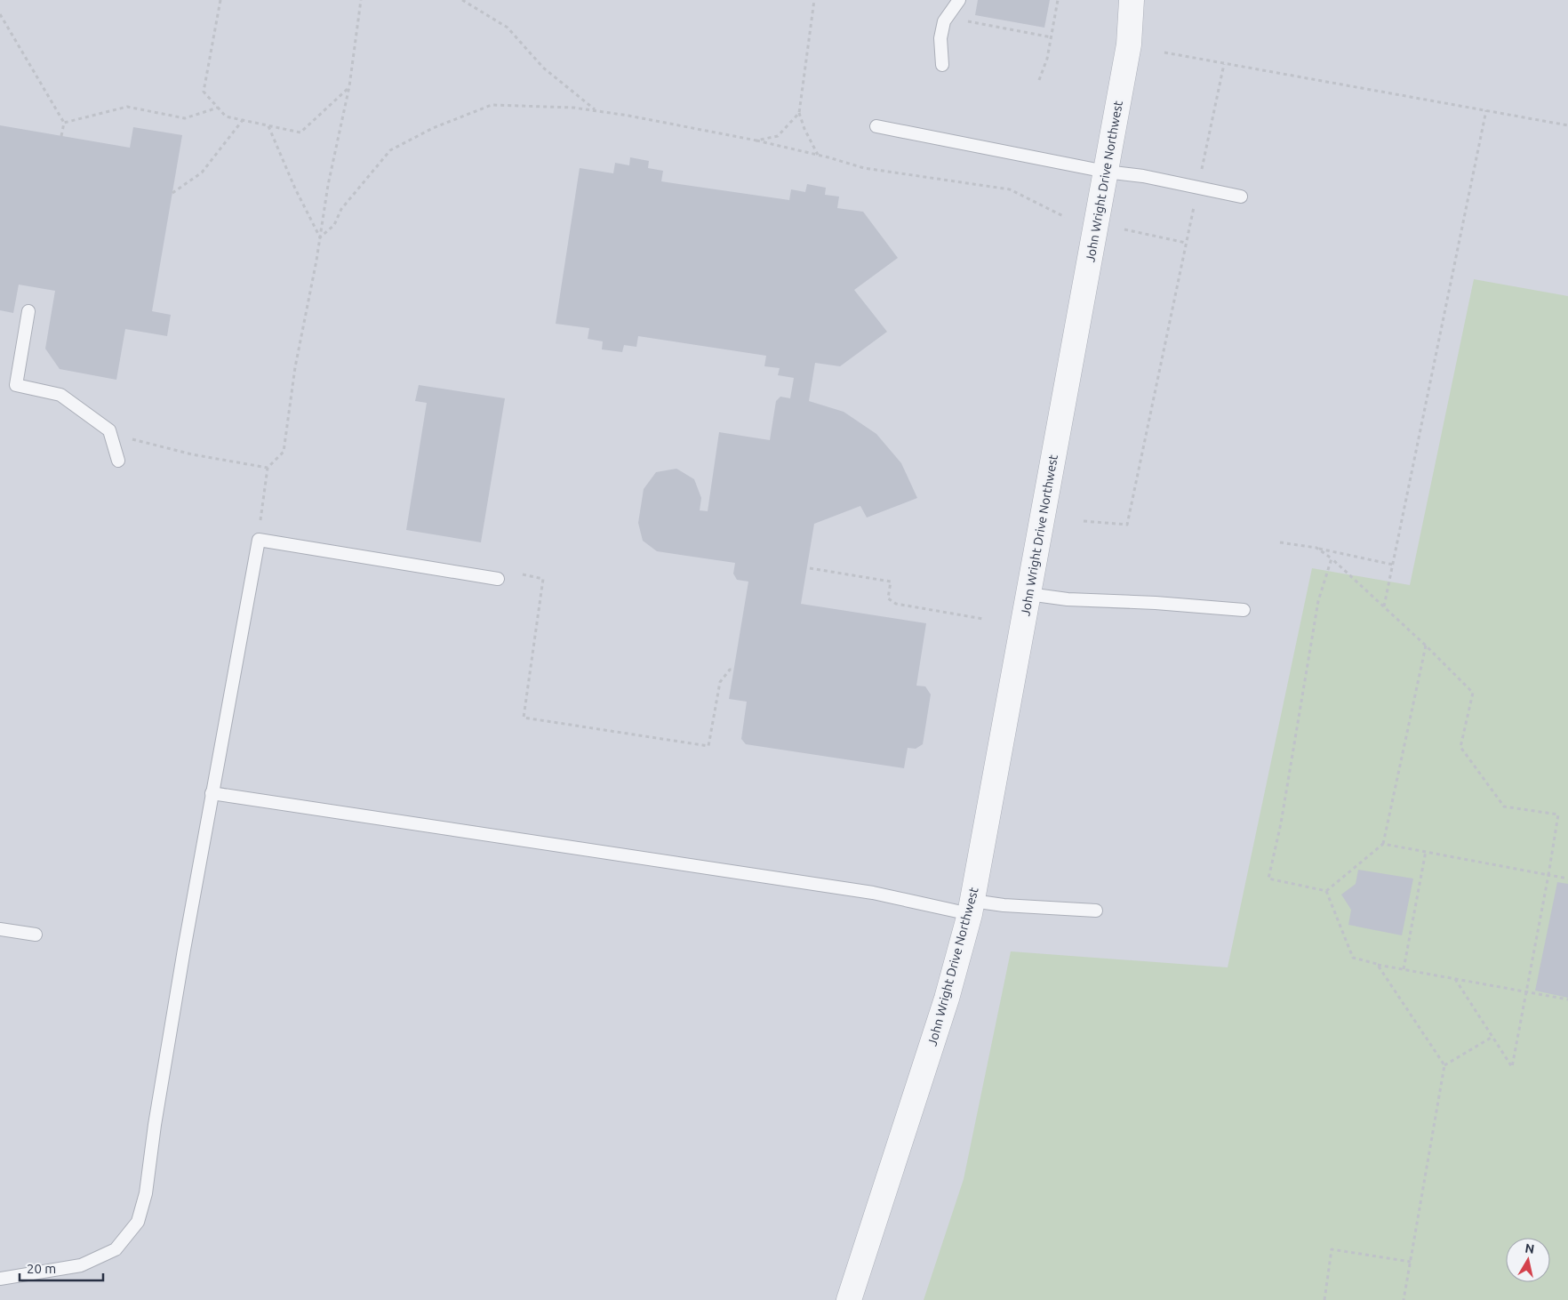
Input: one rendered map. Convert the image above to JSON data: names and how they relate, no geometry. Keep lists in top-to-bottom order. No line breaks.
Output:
{"streets":{"street":["John Wright Drive Northwest"]},"scale_bar":"20 m","north":"top"}
